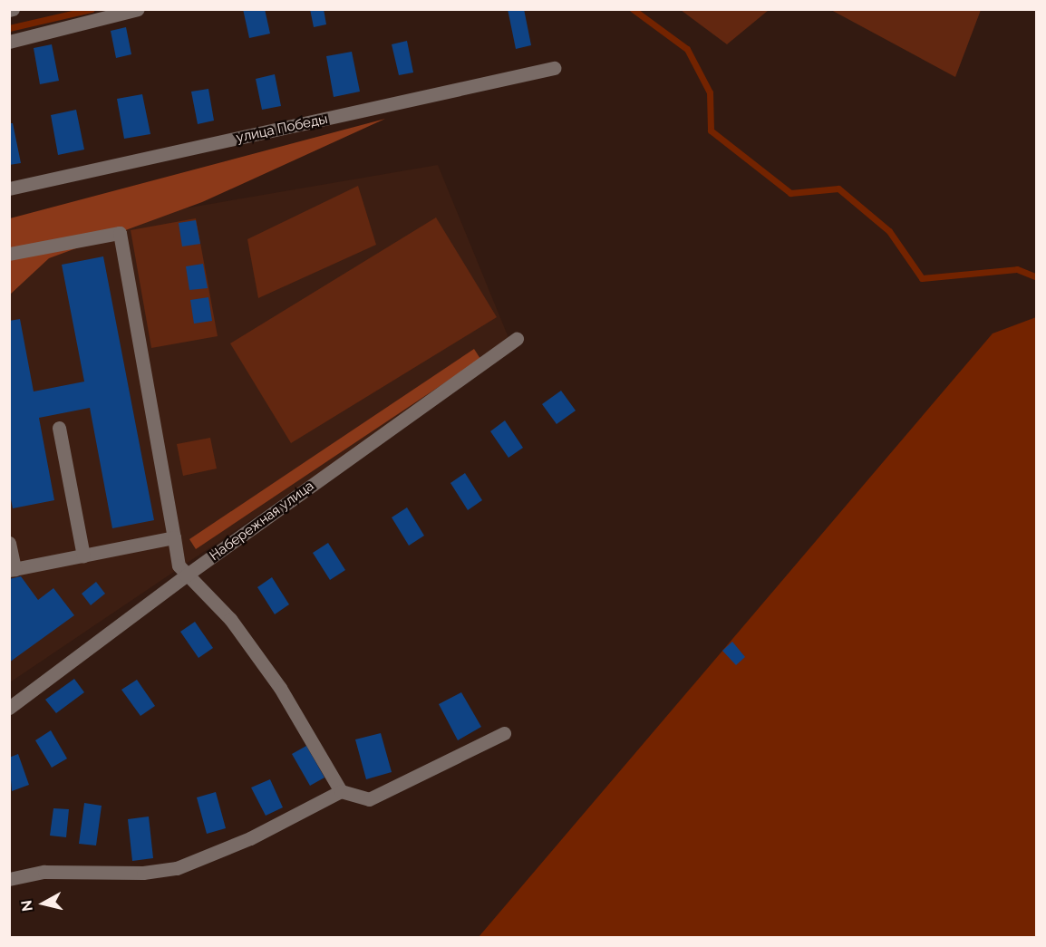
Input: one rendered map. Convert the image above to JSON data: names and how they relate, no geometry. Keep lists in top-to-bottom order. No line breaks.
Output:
{"streets":{"street":["улица Победы","Набережная улица"]},"north":"left"}
